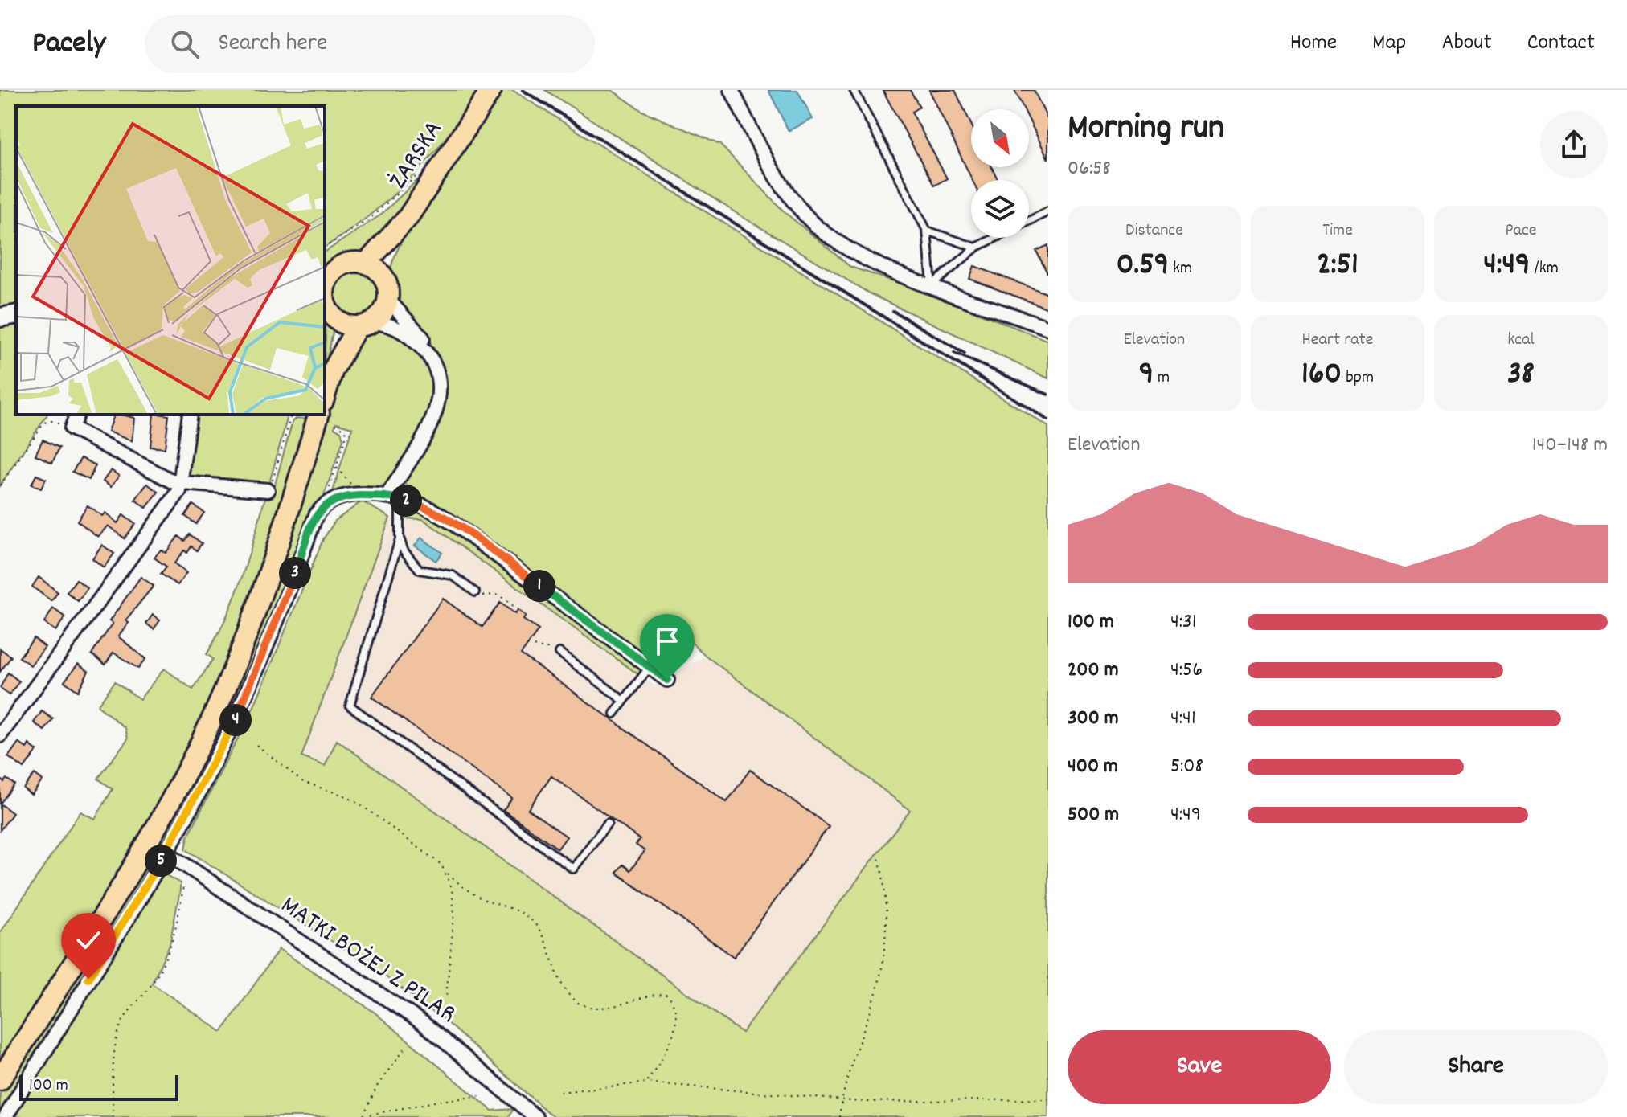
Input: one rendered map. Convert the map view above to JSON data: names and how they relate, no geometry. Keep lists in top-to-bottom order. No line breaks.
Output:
{"streets":{"main road":["ŻARSKA"],"street":["MATKI BOŻEJ Z PILAR"]},"scale_bar":"100 m","north":"bottom right","page":{"header":"Pacely","search":"Search here","nav":["Home","Map","About","Contact"],"heading":["Morning run","06:58"],"stats":[["Distance","0.59 km"],["Time","2:51"],["Pace","4:49 /km"],["Elevation","9 m"],["Heart rate","160 bpm"],["kcal","38"]],"chart":["Elevation","140–148 m"],"pins":["2","3","1","4","5"],"list":[{"name":"100 m","note":"4:31"},{"name":"200 m","note":"4:56"},{"name":"300 m","note":"4:41"},{"name":"400 m","note":"5:08"},{"name":"500 m","note":"4:49"}],"buttons":["Save","Share"],"scale":"100 m"}}
